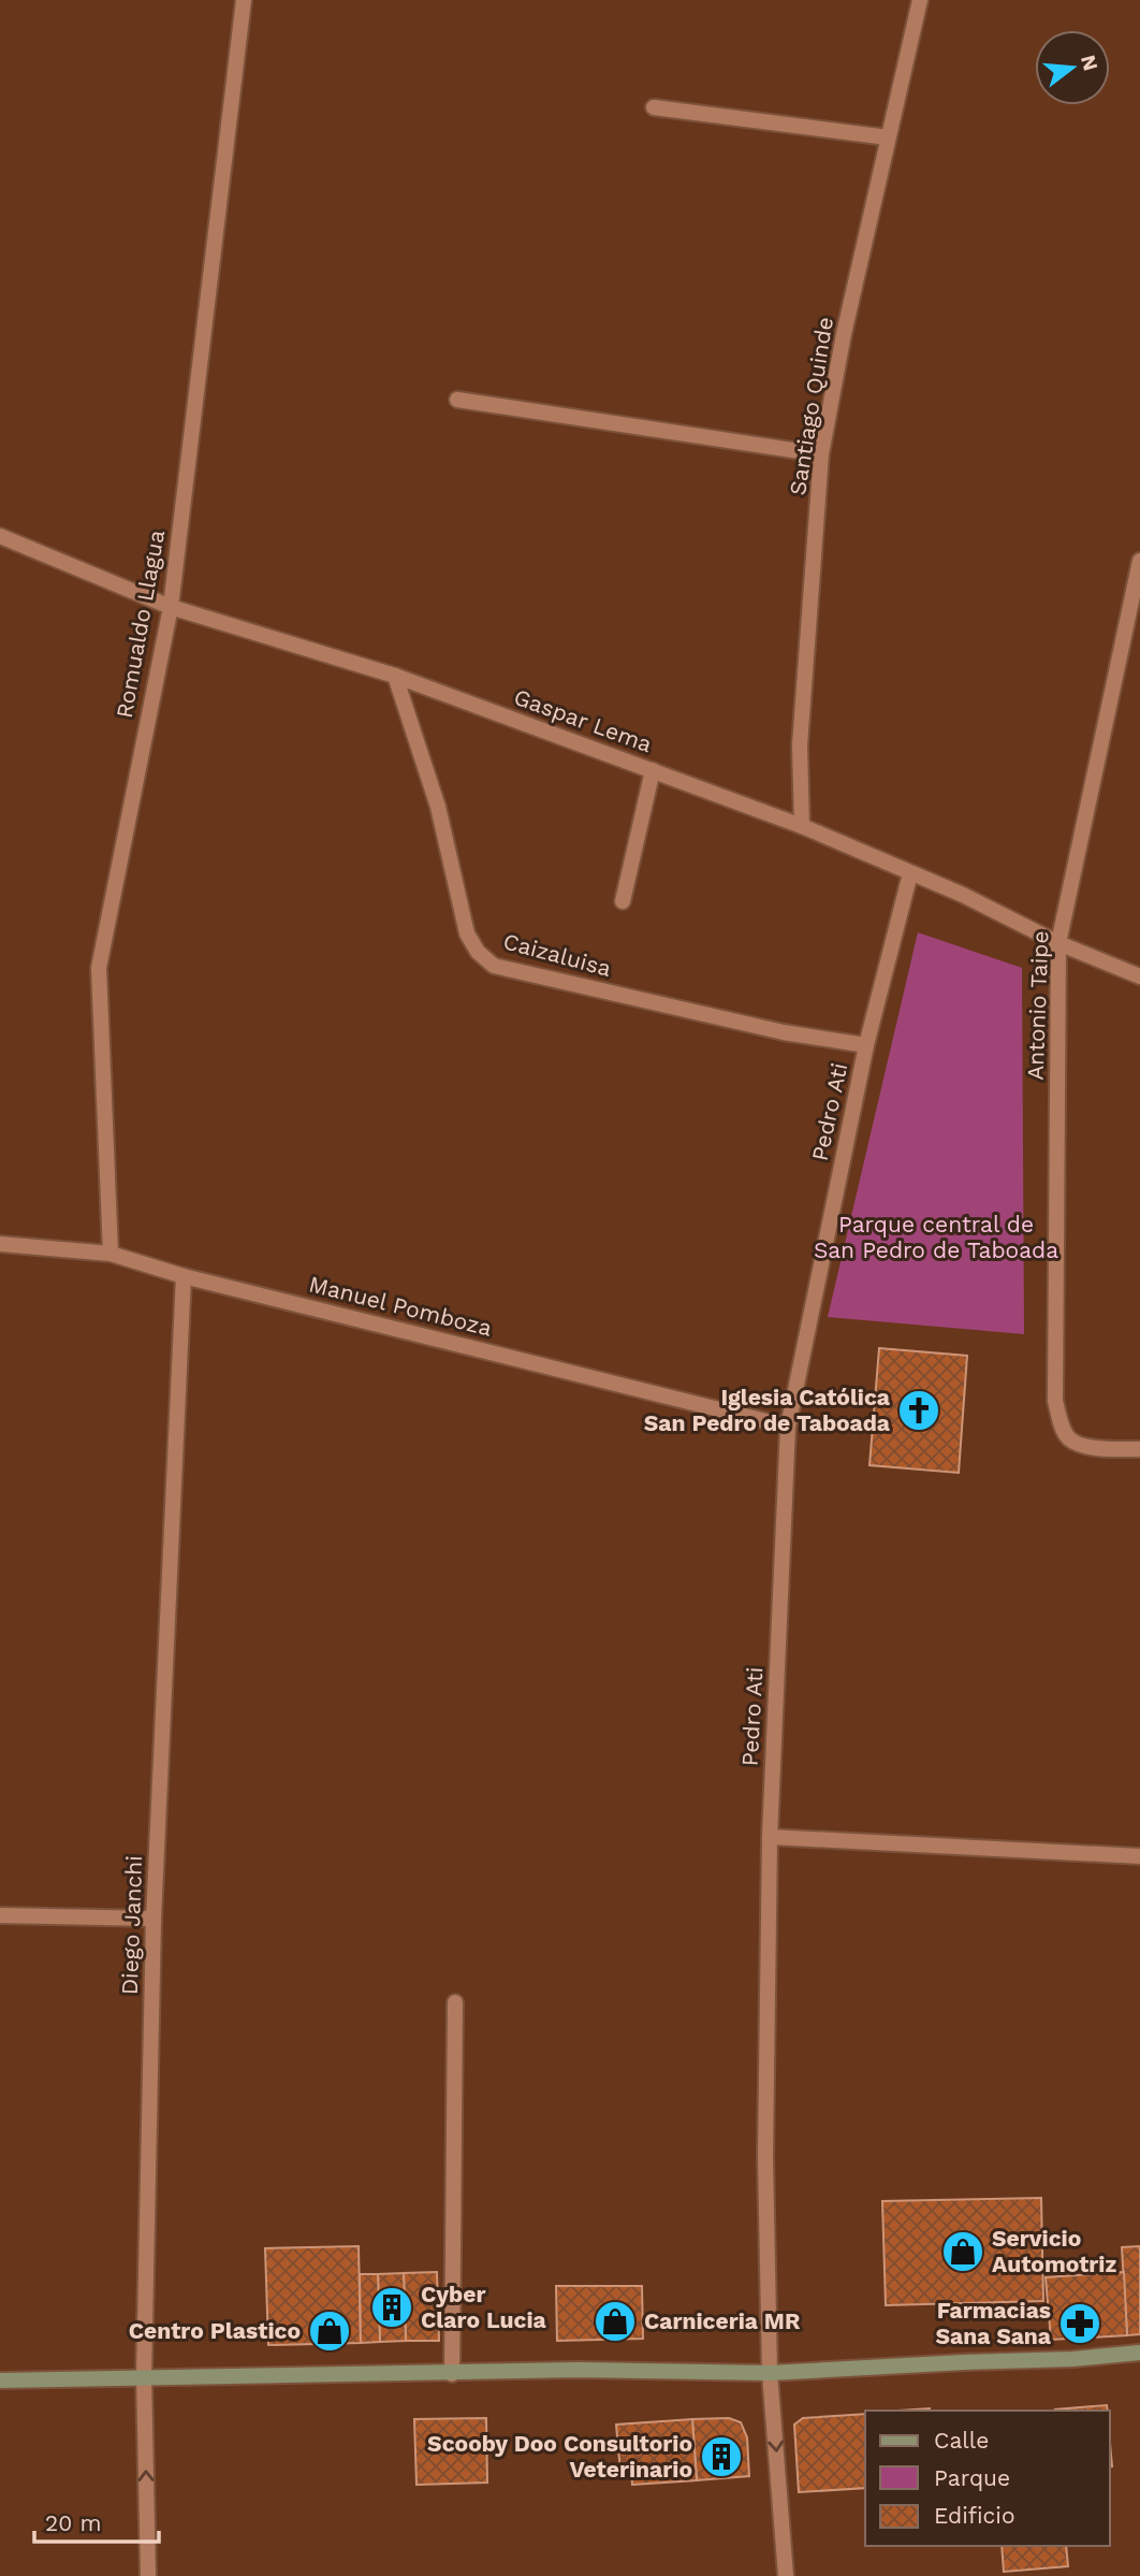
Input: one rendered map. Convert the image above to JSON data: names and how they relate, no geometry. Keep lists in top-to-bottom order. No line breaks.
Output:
{"streets":{"street":["Santiago Quinde","Romualdo Llagua","Gaspar Lema","Caizaluisa","Antonio Taipe","Pedro Ati","Manuel Pomboza","Diego Janchi"]},"crossings":[["Santiago Quinde","Gaspar Lema"],["Romualdo Llagua","Gaspar Lema"],["Romualdo Llagua","Manuel Pomboza"],["Gaspar Lema","Caizaluisa"],["Gaspar Lema","Antonio Taipe"],["Gaspar Lema","Pedro Ati"],["Caizaluisa","Pedro Ati"],["Pedro Ati","Manuel Pomboza"],["Manuel Pomboza","Diego Janchi"]],"parks":["Parque central de San Pedro de Taboada"],"places":{"church":["Iglesia Católica San Pedro de Taboada"],"shop":["Servicio Automotriz","Carniceria MR","Centro Plastico"],"building":["Cyber Claro Lucia","Scooby Doo Consultorio Veterinario"],"pharmacy":["Farmacias Sana Sana"]},"legend":["Calle","Parque","Edificio"],"scale_bar":"20 m","north":"right"}
